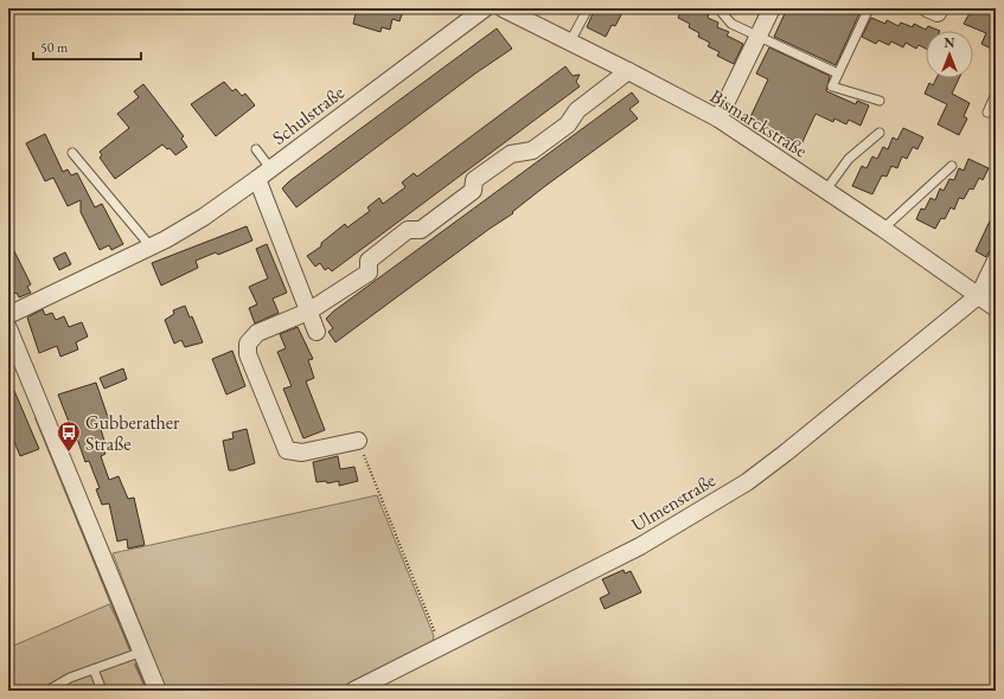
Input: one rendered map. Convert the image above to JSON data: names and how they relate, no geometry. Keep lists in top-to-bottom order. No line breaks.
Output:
{"streets":{"street":["Schulstraße","Bismarckstraße","Ulmenstraße"]},"crossings":[["Bismarckstraße","Ulmenstraße"]],"places":{"bus stop":["Gubberather Straße"]},"scale_bar":"50 m","north":"top"}
